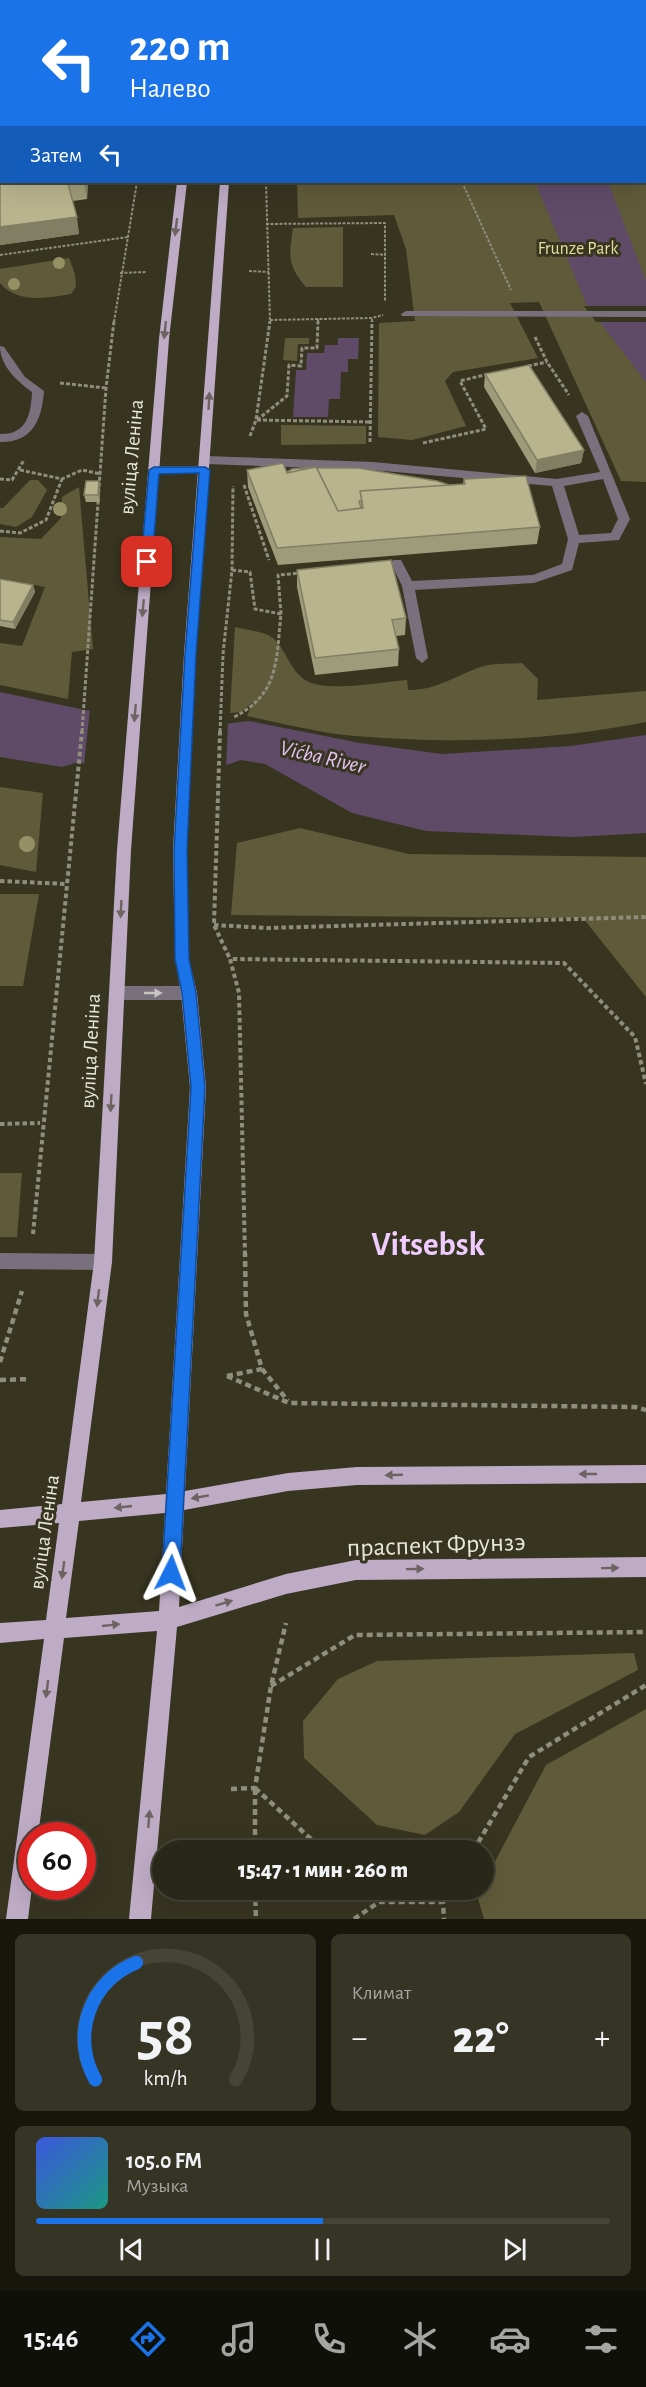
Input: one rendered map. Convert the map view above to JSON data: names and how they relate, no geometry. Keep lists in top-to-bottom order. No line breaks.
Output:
{"streets":{"main road":["вуліца Леніна","праспект Фрунзэ"]},"crossings":[["вуліца Леніна","праспект Фрунзэ"]],"districts":["Vitsebsk"],"water":["Vićba River"],"parks":["Frunze Park"],"page":{"turn":["220 m","Налево"],"then":"Затем","limit":"60","trip":"15:47 · 1 мин · 260 m","tile":"Климат","heat":["−","22°","+"],"song":["105.0 FM","Музыка"],"tabs":"15:46","gauge":["58","km/h"]}}
